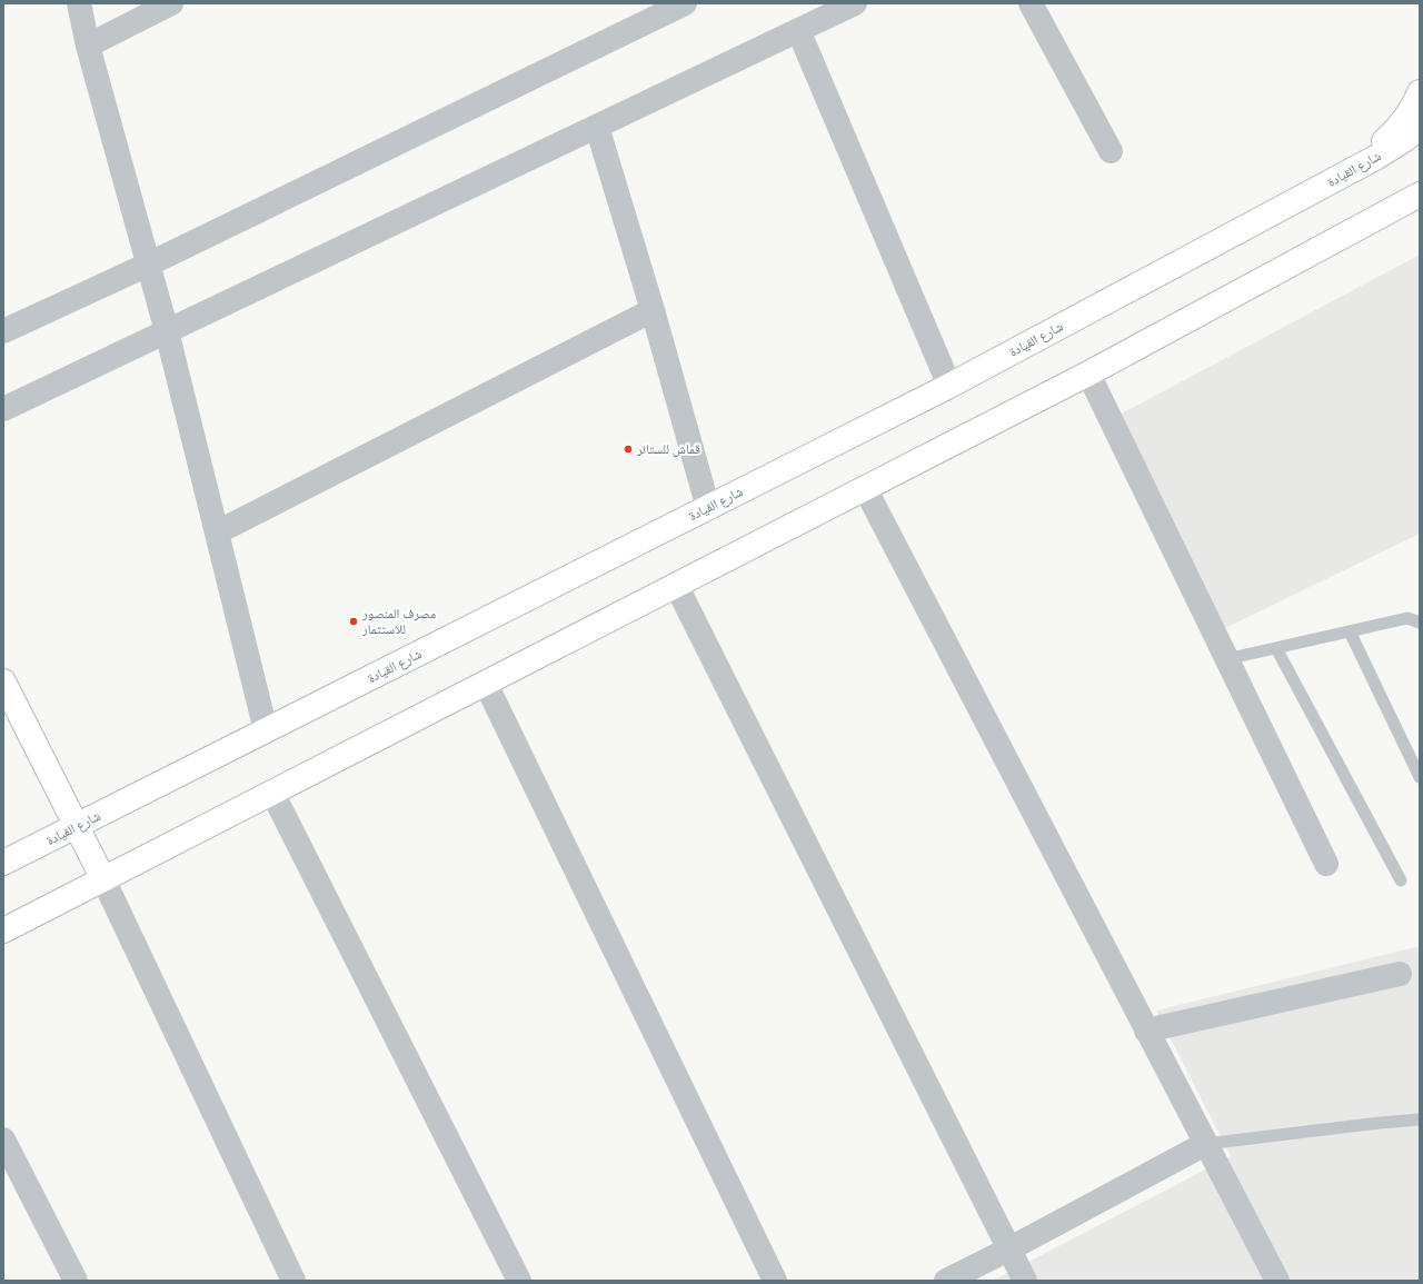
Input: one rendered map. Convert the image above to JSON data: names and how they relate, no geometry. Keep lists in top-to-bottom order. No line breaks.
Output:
{"streets":{"street":["شارع القيادة"]},"places":["قماش للستائر","مصرف المنصور للاستثمار"]}
